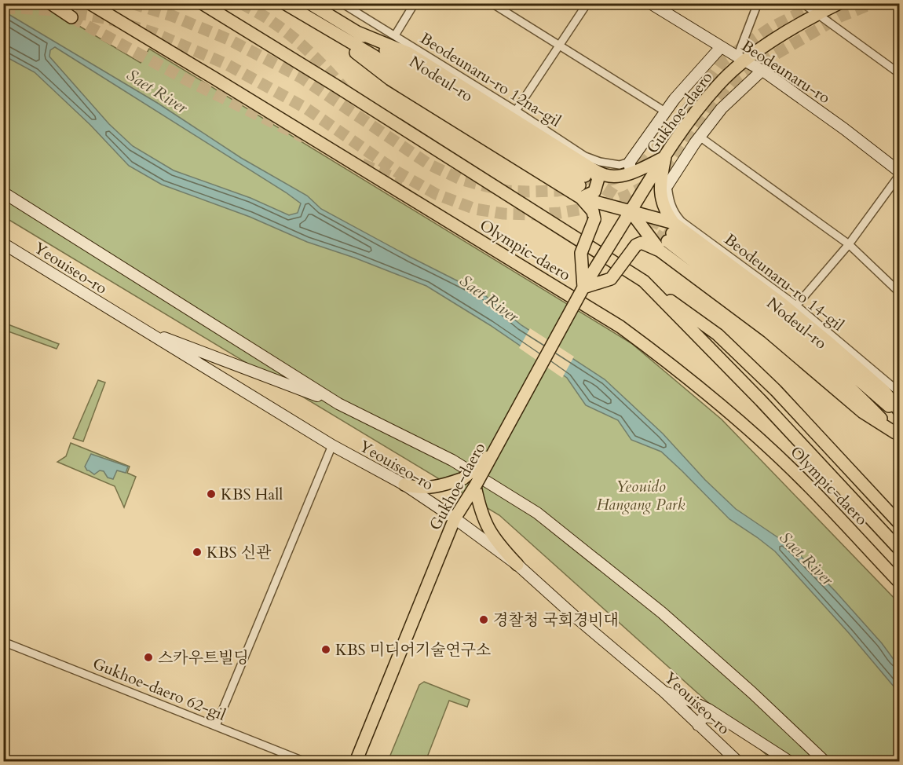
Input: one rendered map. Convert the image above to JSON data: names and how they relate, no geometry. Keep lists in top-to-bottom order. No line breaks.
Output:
{"streets":{"main road":["Beodeunaru-ro","Nodeul-ro","Gukhoe-daero","Olympic-daero","Yeouiseo-ro"],"street":["Beodeunaru-ro 12na-gil","Beodeunaru-ro 14-gil","Gukhoe-daero 62-gil"]},"crossings":[["Beodeunaru-ro","Gukhoe-daero"],["Gukhoe-daero","Yeouiseo-ro"]],"water":["Saet River"],"parks":["Yeouido Hangang Park"],"places":["KBS Hall","KBS 신관","경찰청 국회경비대","KBS 미디어기술연구소","스카우트빌딩"]}
